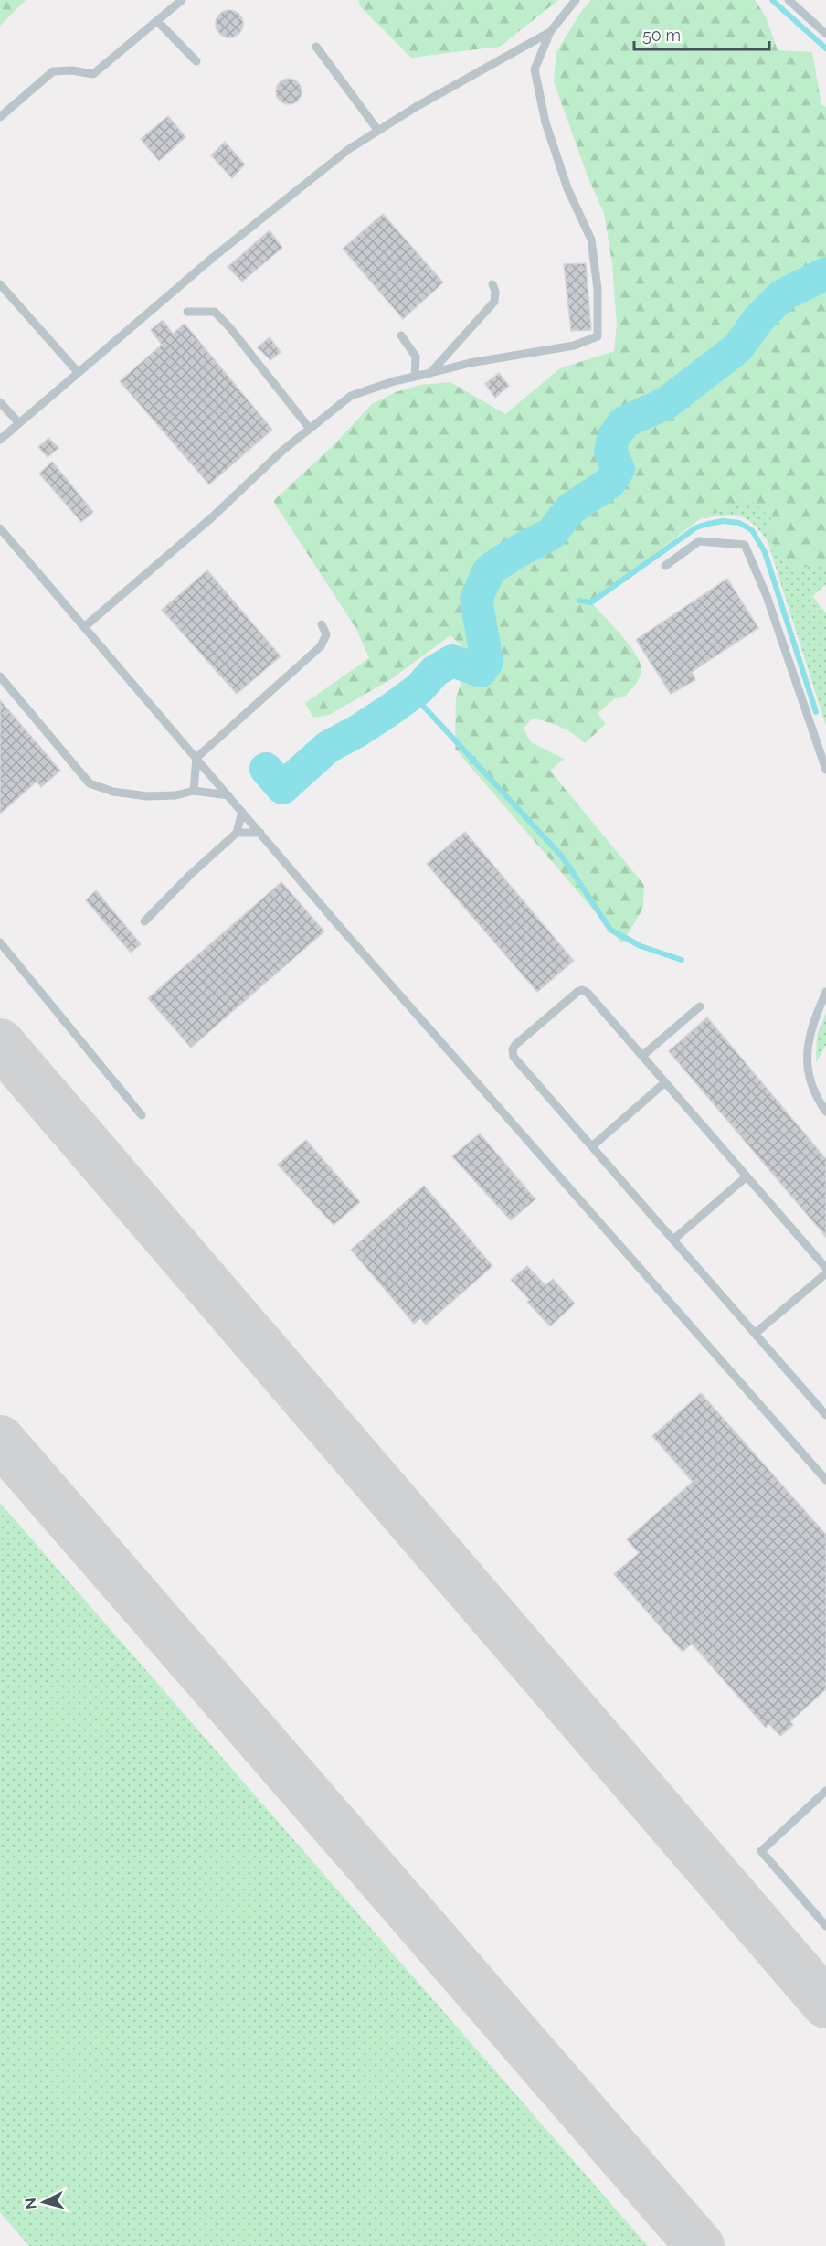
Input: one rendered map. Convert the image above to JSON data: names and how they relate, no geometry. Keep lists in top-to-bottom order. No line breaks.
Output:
{"scale_bar":"50 m","north":"left"}
